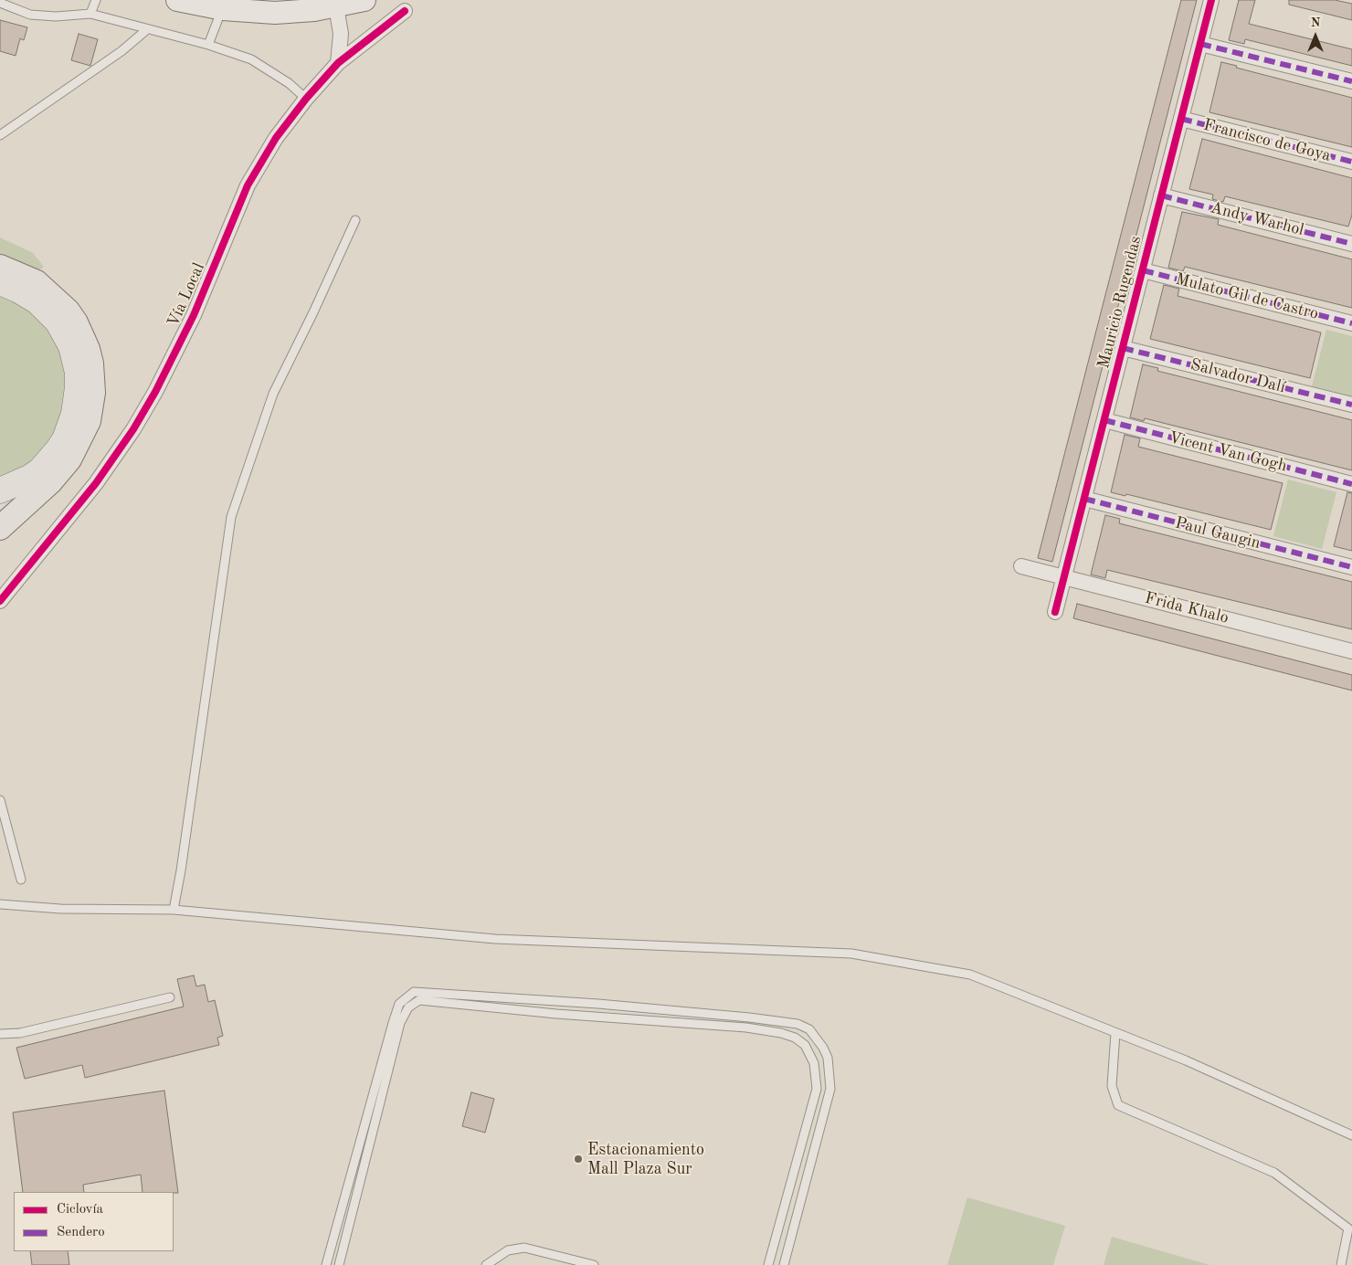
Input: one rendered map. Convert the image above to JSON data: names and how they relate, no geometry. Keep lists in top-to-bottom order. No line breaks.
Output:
{"streets":{"street":["Francisco de Goya","Andy Warhol","Vía Local","Mulato Gil de Castro","Mauricio Rugendas","Salvador Dalí","Vicent Van Gogh","Paul Gaugin","Frida Khalo"]},"crossings":[["Francisco de Goya","Mauricio Rugendas"],["Andy Warhol","Mauricio Rugendas"],["Mulato Gil de Castro","Mauricio Rugendas"],["Mauricio Rugendas","Salvador Dalí"],["Mauricio Rugendas","Vicent Van Gogh"],["Mauricio Rugendas","Paul Gaugin"],["Mauricio Rugendas","Frida Khalo"]],"places":["Estacionamiento Mall Plaza Sur"],"legend":["Ciclovía","Sendero"],"north":"top"}
